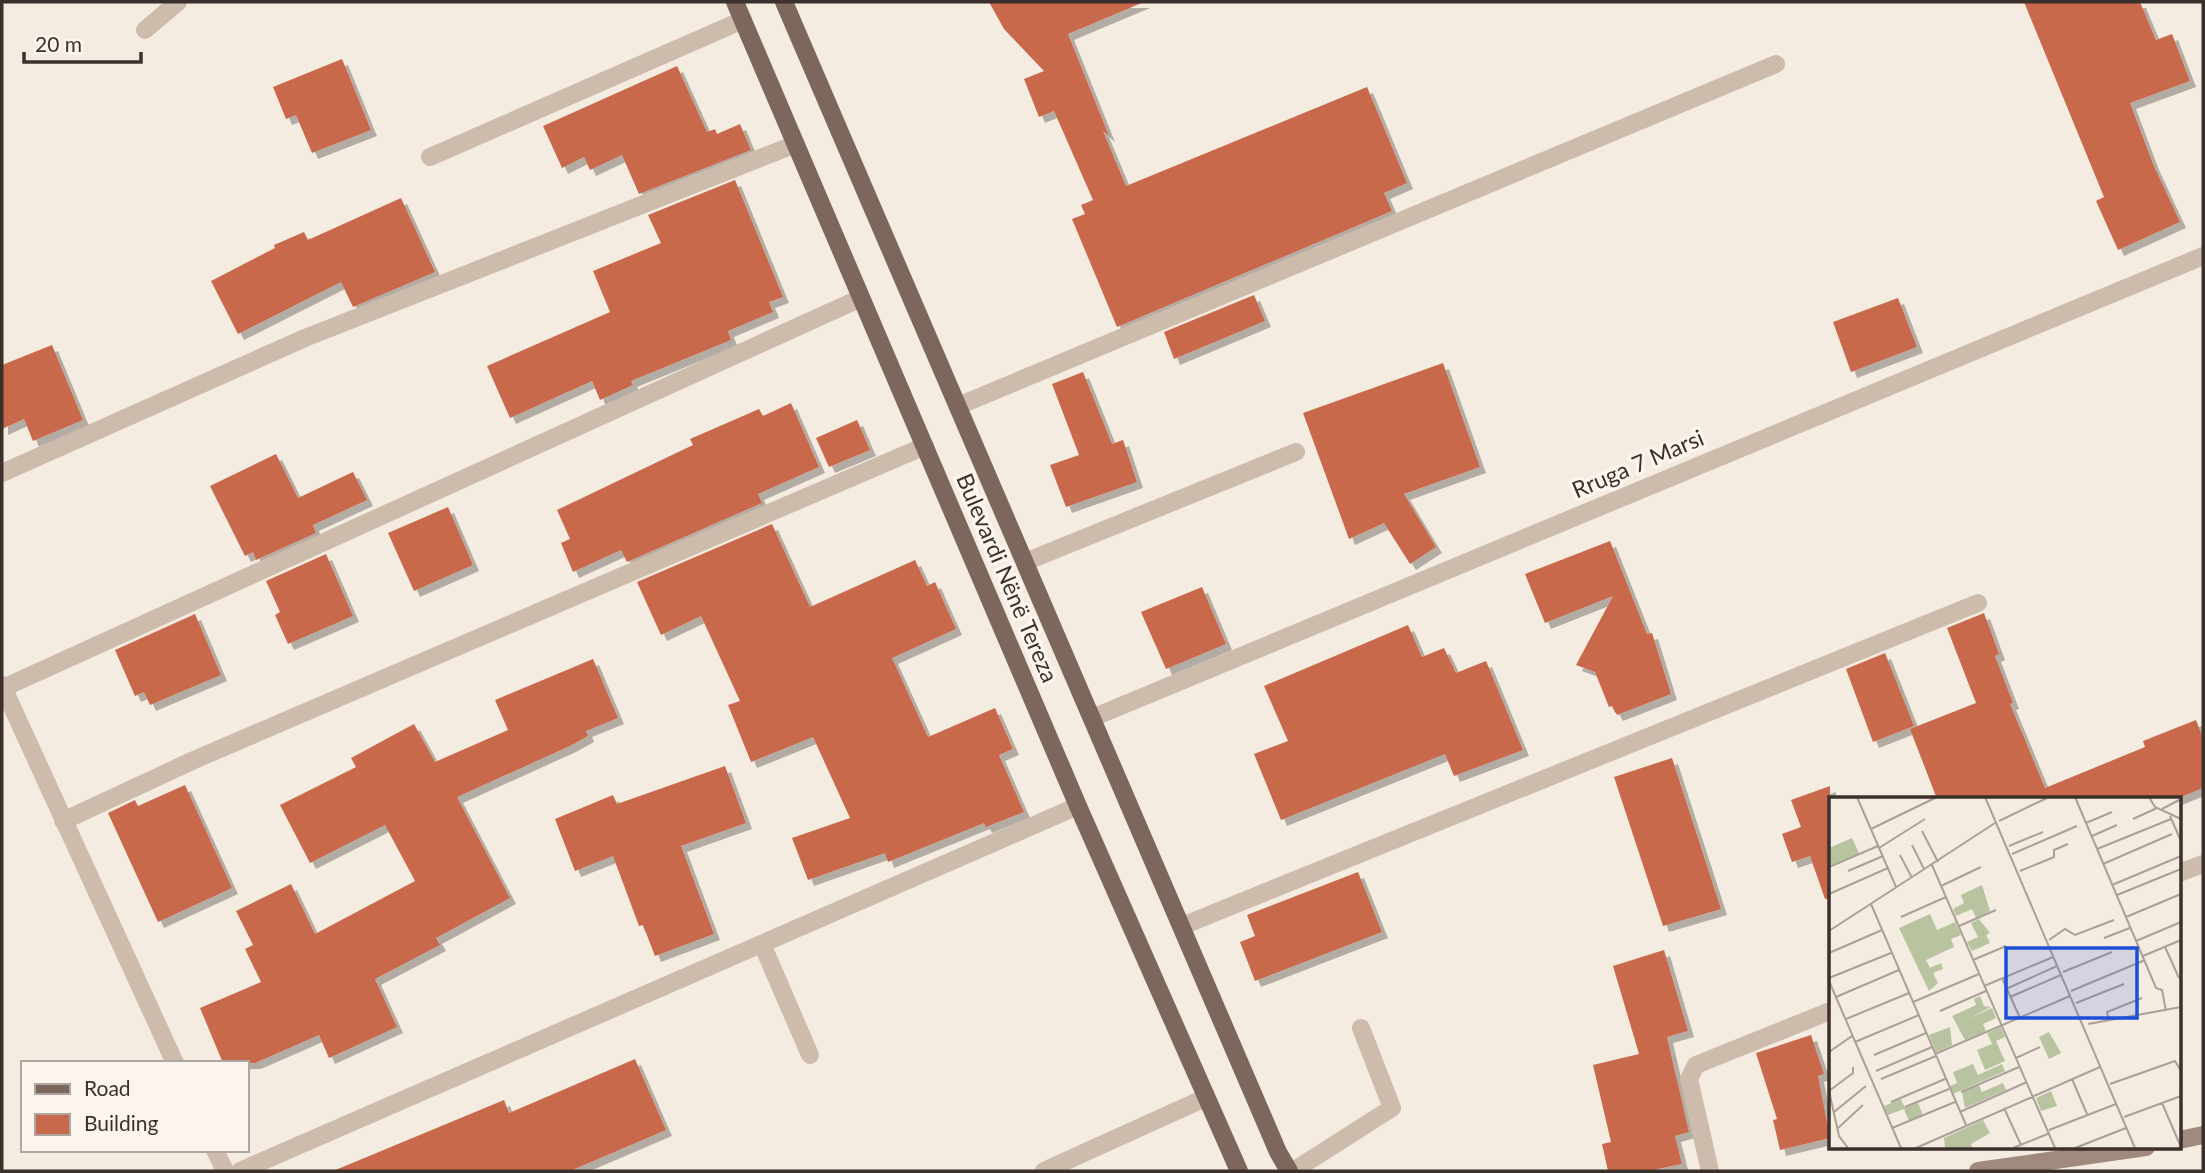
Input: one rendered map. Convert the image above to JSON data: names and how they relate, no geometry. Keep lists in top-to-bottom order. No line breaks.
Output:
{"streets":{"main road":["Bulevardi Nënë Tereza"],"street":["Rruga 7 Marsi"]},"crossings":[["Rruga 7 Marsi","Bulevardi Nënë Tereza"]],"legend":["Road","Building"],"scale_bar":"20 m"}
